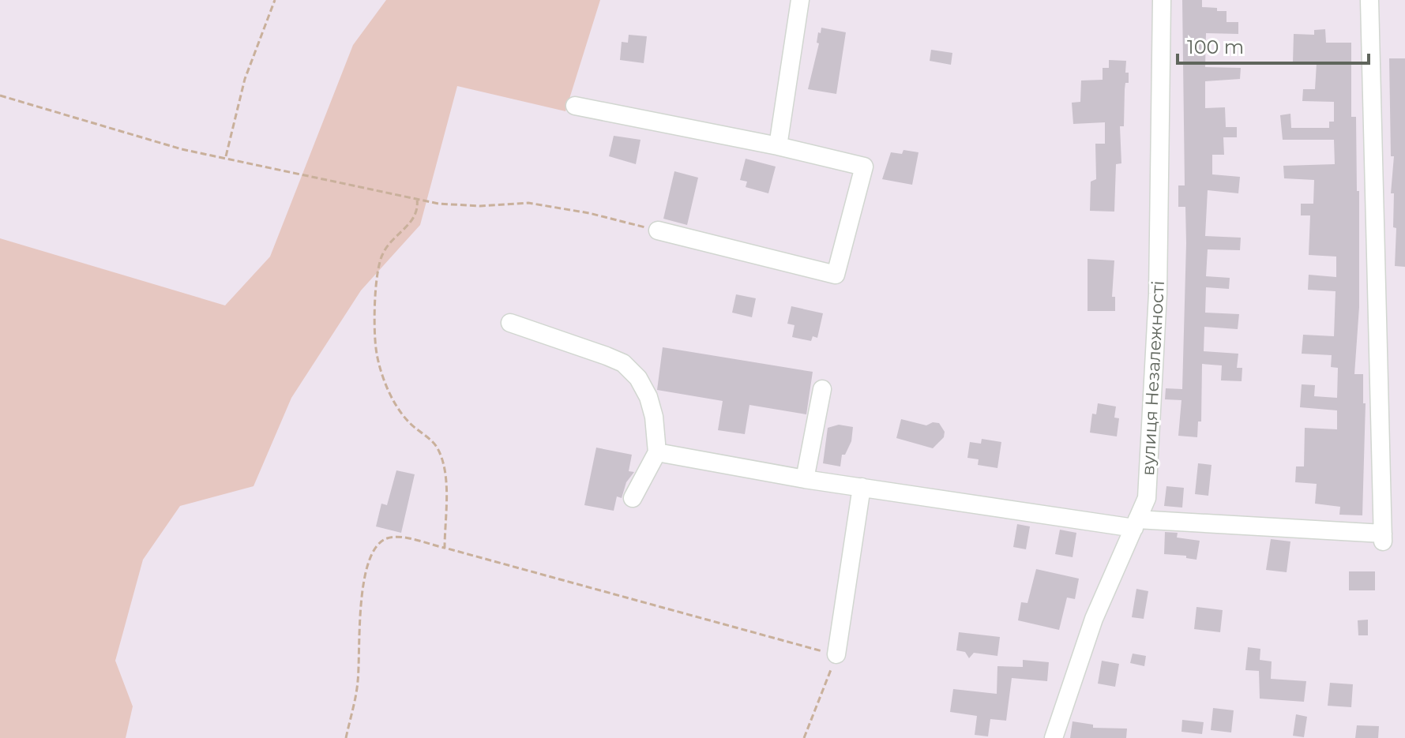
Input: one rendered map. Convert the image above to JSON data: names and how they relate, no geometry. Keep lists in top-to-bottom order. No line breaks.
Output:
{"streets":{"street":["вулиця Незалежності"]},"scale_bar":"100 m"}
